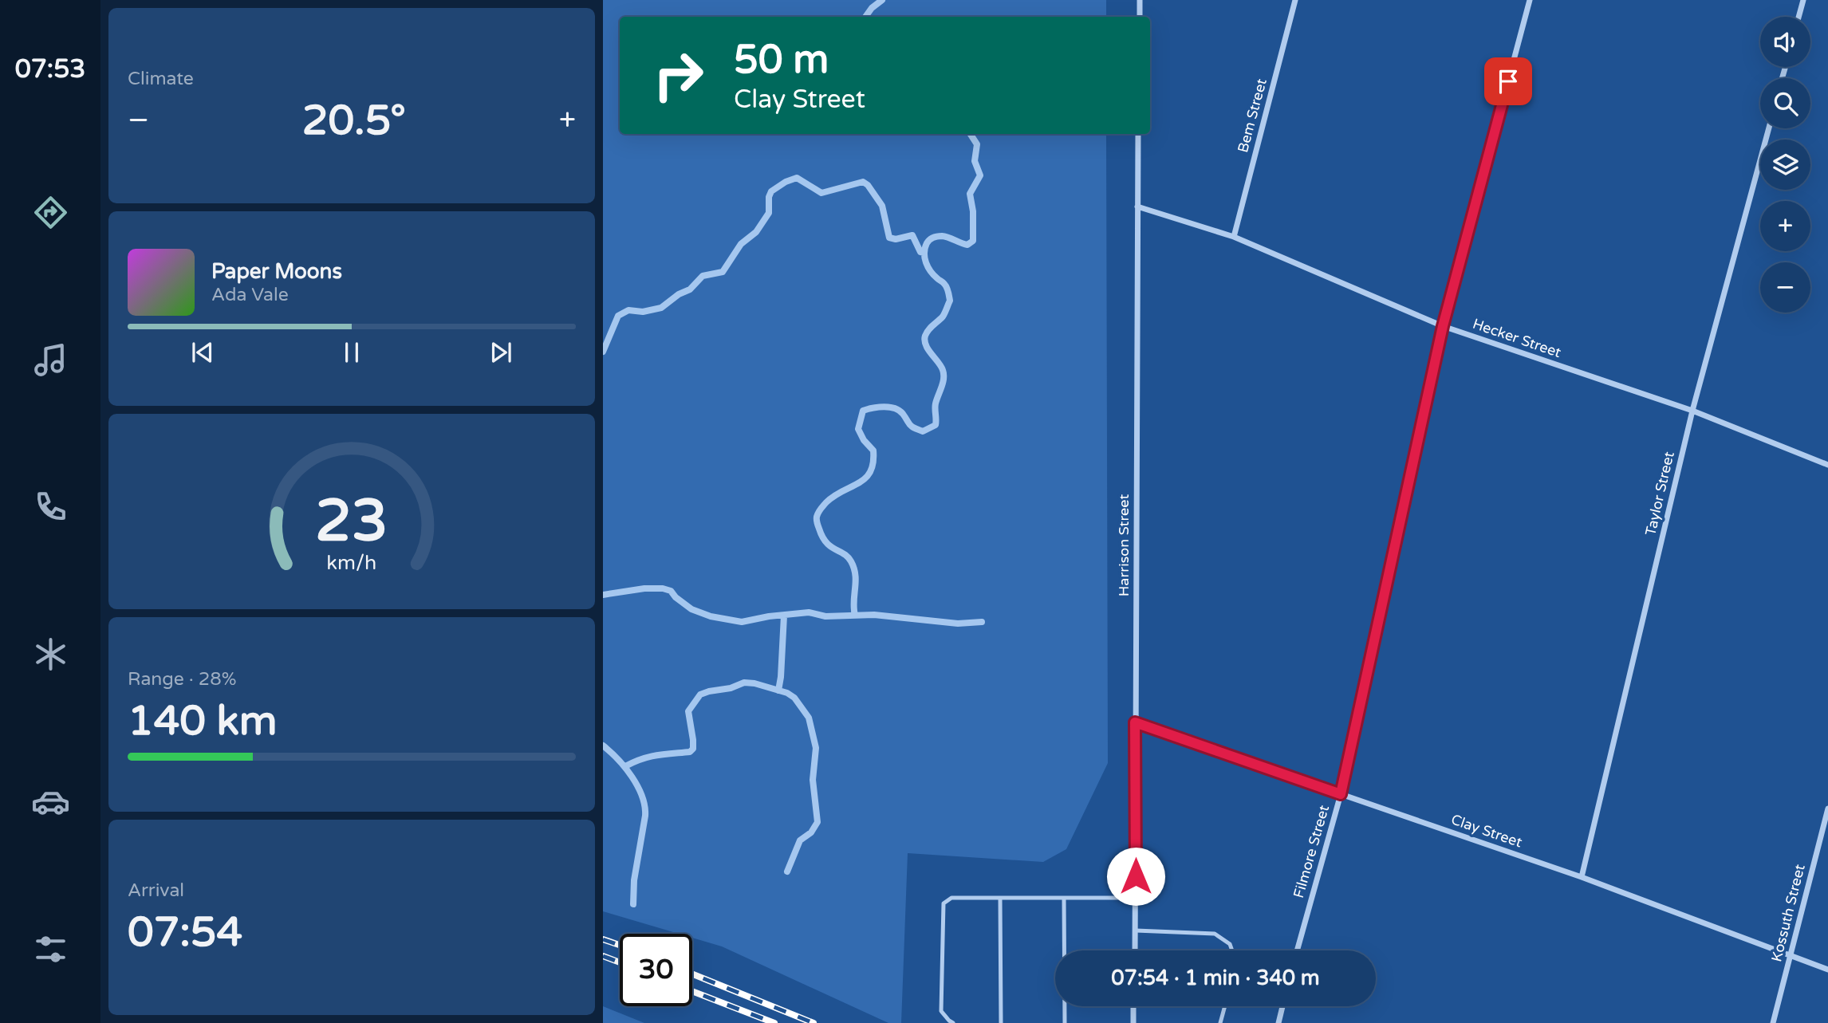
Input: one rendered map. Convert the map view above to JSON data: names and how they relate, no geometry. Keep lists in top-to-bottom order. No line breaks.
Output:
{"streets":{"street":["Bem Street","Hecker Street","Taylor Street","Harrison Street","Clay Street","Filmore Street","Kossuth Street"]},"crossings":[["Bem Street","Hecker Street"],["Hecker Street","Taylor Street"],["Hecker Street","Harrison Street"],["Hecker Street","Filmore Street"],["Taylor Street","Clay Street"],["Harrison Street","Clay Street"],["Clay Street","Filmore Street"],["Clay Street","Kossuth Street"]],"page":{"tabs":"07:53","tile":["Climate",["Range · 28%","140 km"],["Arrival","07:54"]],"map_buttons":["+","−"],"turn":["50 m","Clay Street"],"heat":["−","20.5°","+"],"song":["Paper Moons","Ada Vale"],"limit":"30","trip":"07:54 · 1 min · 340 m","gauge":["23","km/h"]}}
